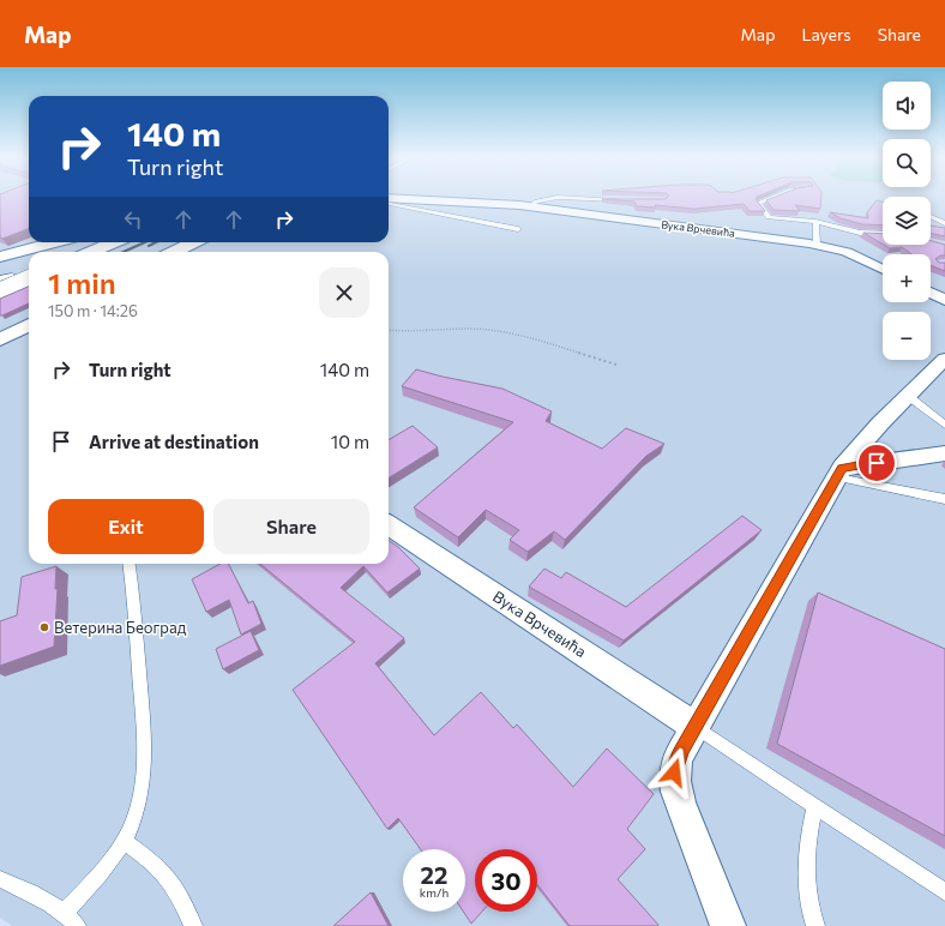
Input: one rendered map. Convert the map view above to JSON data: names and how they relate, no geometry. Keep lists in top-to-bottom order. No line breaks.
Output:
{"streets":{"street":["Вука Врчевића"]},"places":["Ветерина Београд"],"page":{"header":"Map","nav":["Map","Layers","Share"],"map_buttons":["+","−"],"turn":["140 m","Turn right"],"heading":["1 min","150 m · 14:26"],"list":[{"name":"Turn right","value":"140 m"},{"name":"Arrive at destination","value":"10 m"}],"buttons":["Exit","Share"],"speed":"22 km/h","limit":"30"}}
